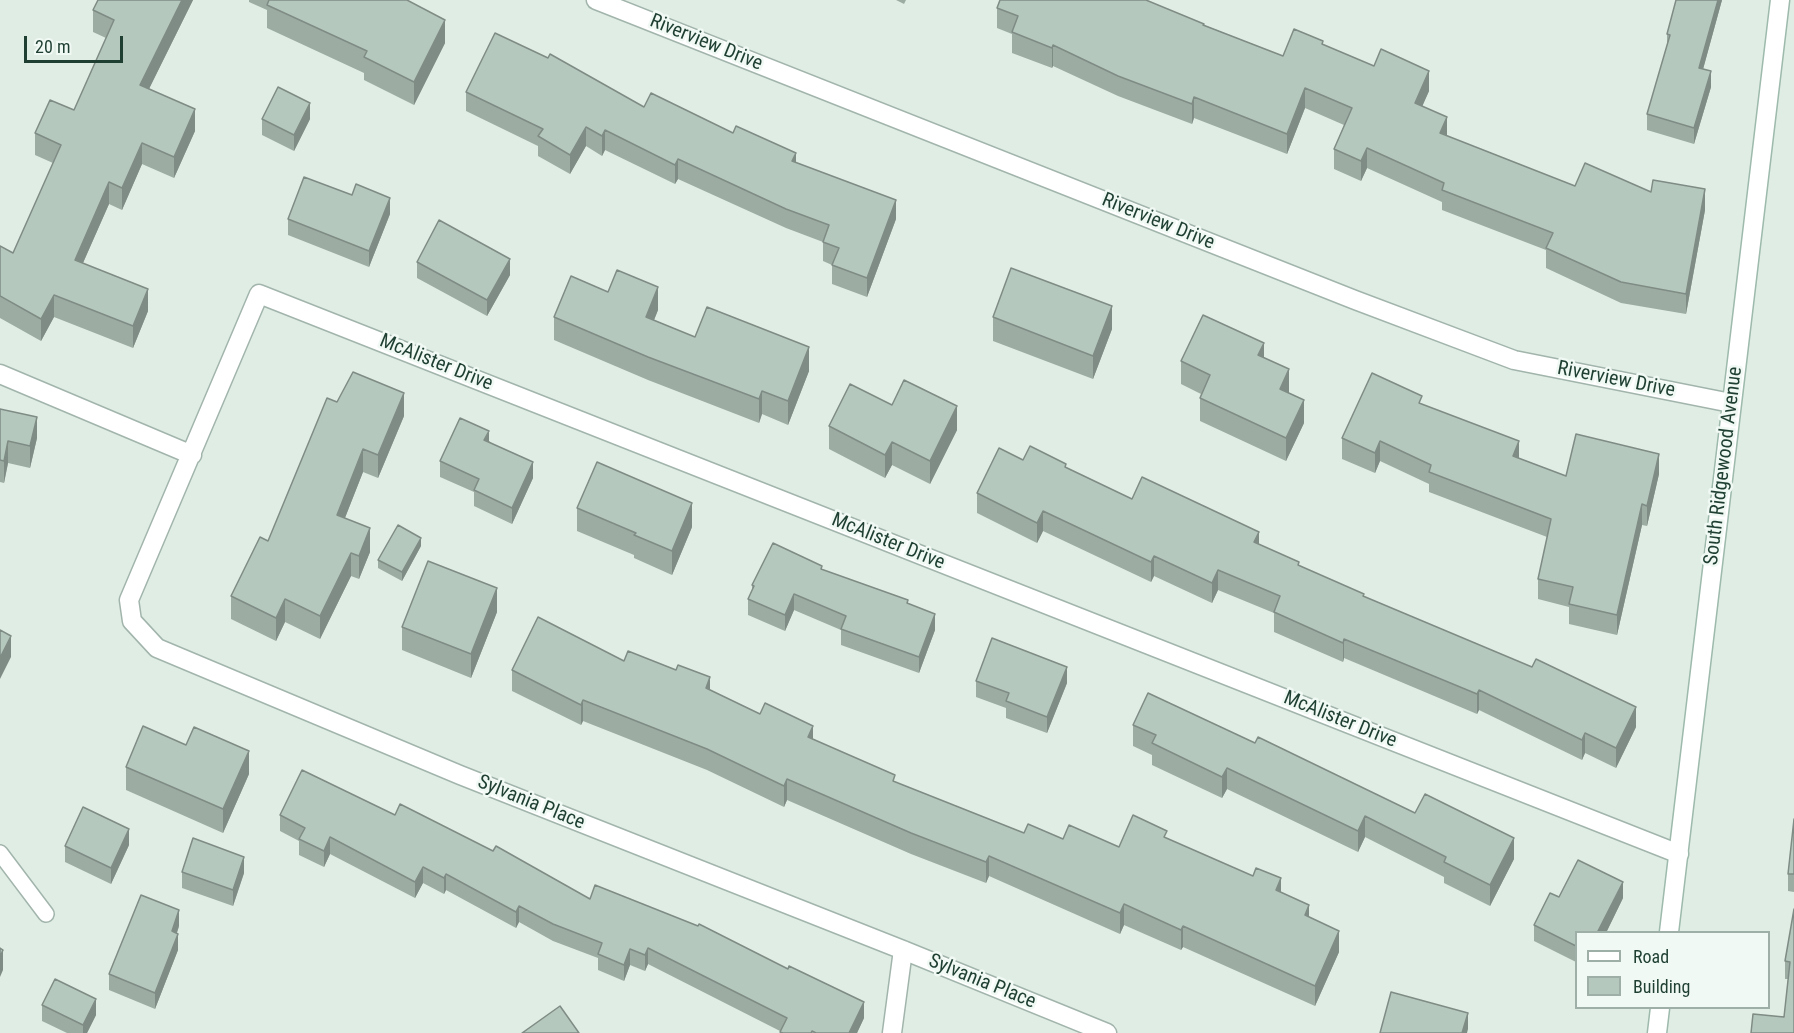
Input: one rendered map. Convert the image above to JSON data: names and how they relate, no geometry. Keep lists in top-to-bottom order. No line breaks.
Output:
{"streets":{"street":["Riverview Drive","McAlister Drive","South Ridgewood Avenue","Sylvania Place"]},"crossings":[["Riverview Drive","South Ridgewood Avenue"],["McAlister Drive","South Ridgewood Avenue"],["McAlister Drive","Sylvania Place"]],"legend":["Road","Building"],"scale_bar":"20 m"}
